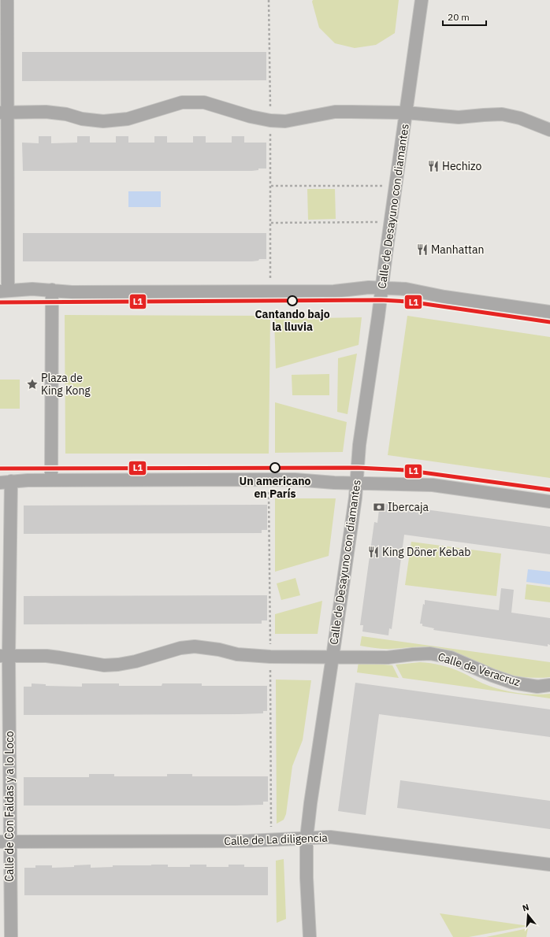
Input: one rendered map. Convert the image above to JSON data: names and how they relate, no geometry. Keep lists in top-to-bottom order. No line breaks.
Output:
{"streets":{"street":["Calle de Desayuno con diamantes","Calle de Veracruz","Calle de Con Faldas y a lo Loco","Calle de La diligencia"]},"crossings":[["Calle de Desayuno con diamantes","Calle de Veracruz"],["Calle de Desayuno con diamantes","Calle de La diligencia"],["Calle de Veracruz","Calle de Con Faldas y a lo Loco"],["Calle de Con Faldas y a lo Loco","Calle de La diligencia"]],"places":{"restaurant":["Hechizo","Manhattan","King Döner Kebab"],"other":["Cantando bajo la lluvia","Un americano en París"],"place":["Plaza de King Kong"],"bank":["Ibercaja"]},"lines":["transit line L1"],"scale_bar":"20 m","north":"top"}
